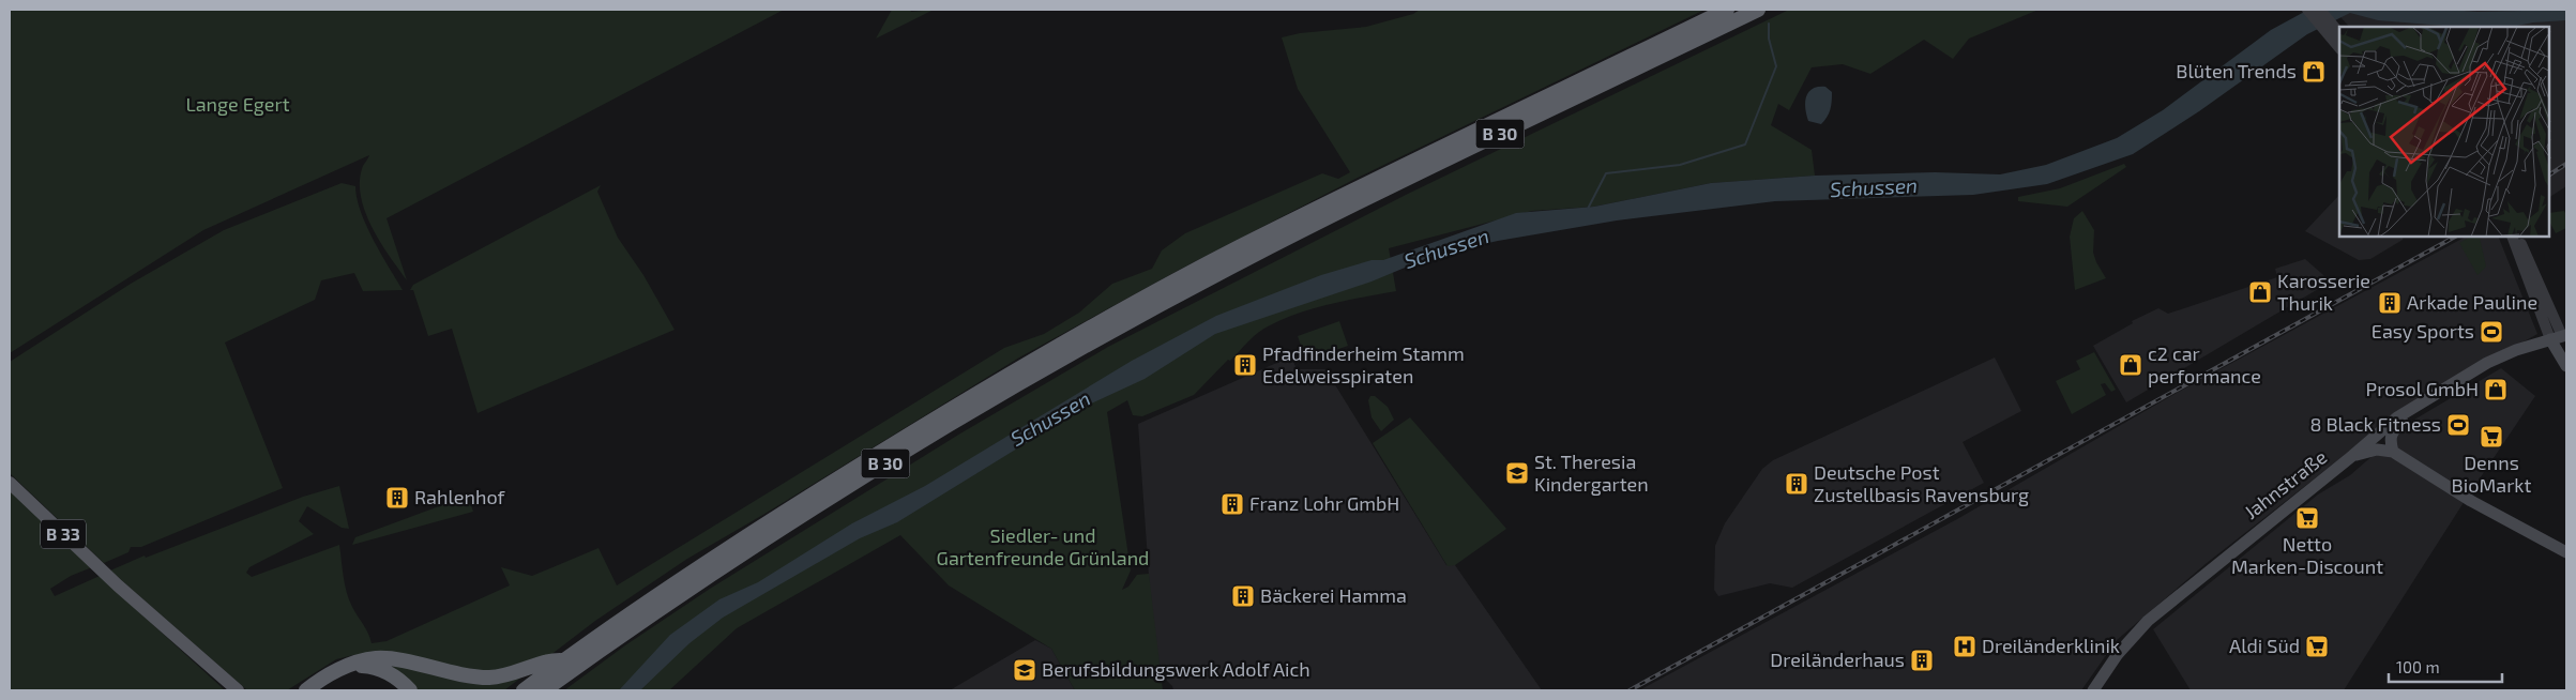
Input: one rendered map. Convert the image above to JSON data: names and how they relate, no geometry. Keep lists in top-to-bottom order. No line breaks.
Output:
{"streets":{"highway":["B 30"],"main road":["Jahnstraße","B 33"]},"water":["Schussen"],"parks":["Lange Egert","Siedler- und Gartenfreunde Grünland"],"places":{"shop":["Blüten Trends","Karosserie Thurik","c2 car performance","Prosol GmbH"],"building":["Arkade Pauline","Pfadfinderheim Stamm Edelweisspiraten","Deutsche Post Zustellbasis Ravensburg","Rahlenhof","Franz Lohr GmbH","Bäckerei Hamma","Dreiländerhaus"],"sports":["Easy Sports","8 Black Fitness"],"supermarket":["Denns BioMarkt","Netto Marken-Discount","Aldi Süd"],"school or university":["St. Theresia Kindergarten","Berufsbildungswerk Adolf Aich"],"hospital":["Dreiländerklinik"]},"scale_bar":"100 m"}
